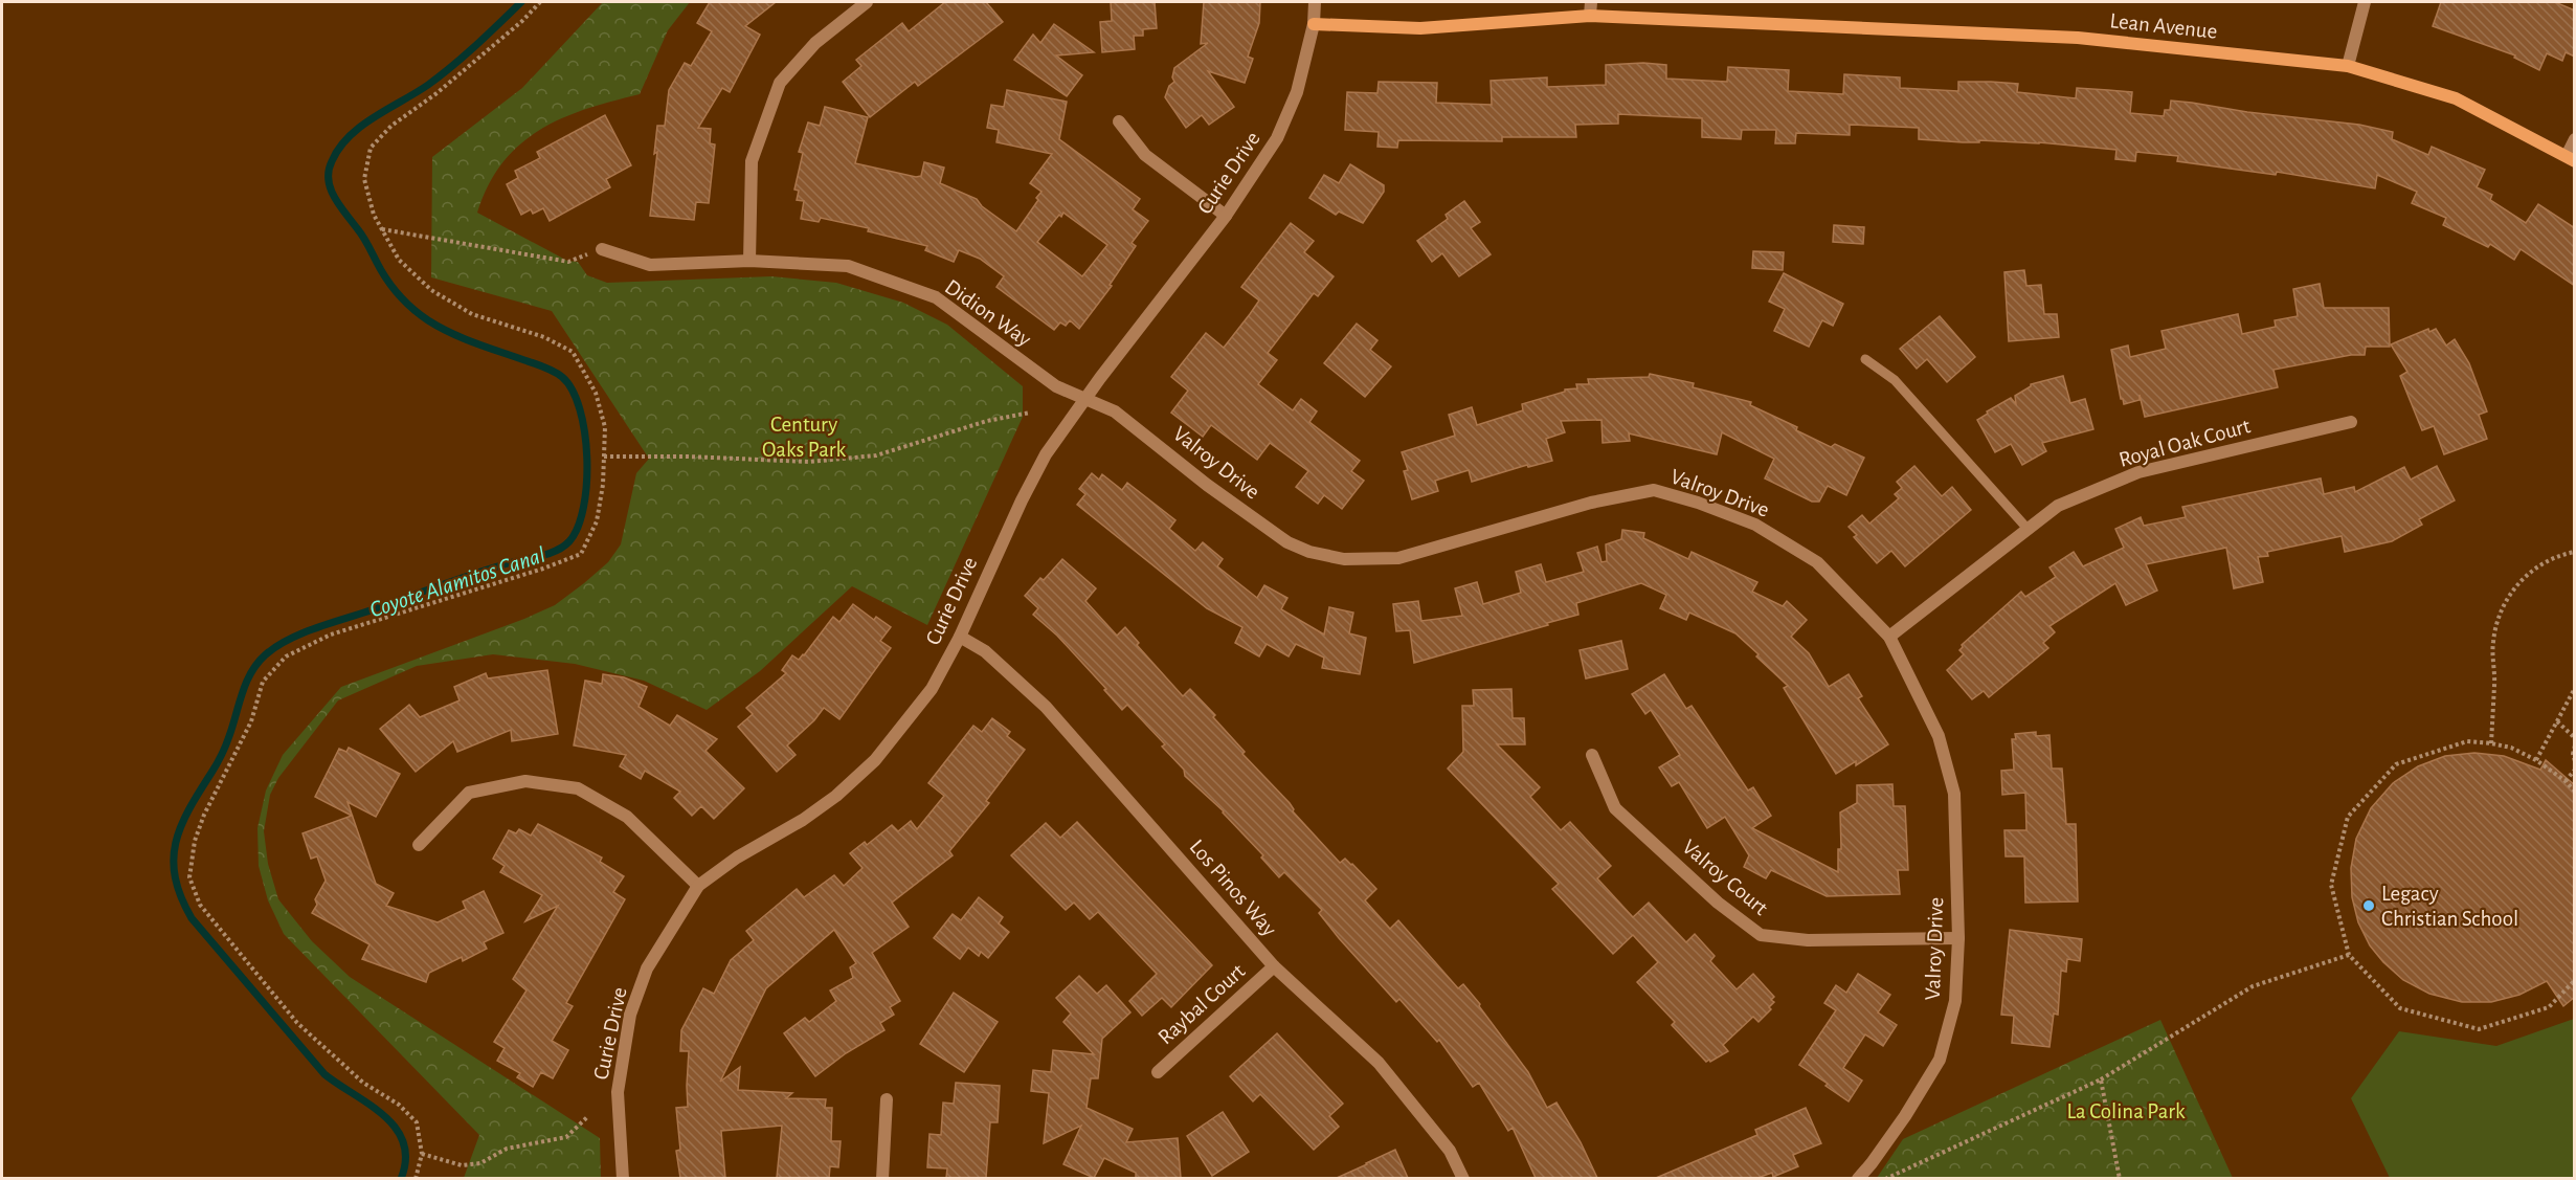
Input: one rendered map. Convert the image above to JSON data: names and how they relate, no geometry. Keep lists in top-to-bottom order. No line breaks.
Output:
{"streets":{"street":["Lean Avenue","Curie Drive","Didion Way","Royal Oak Court","Valroy Drive","Valroy Court","Los Pinos Way","Raybal Court"]},"crossings":[["Lean Avenue","Curie Drive"],["Curie Drive","Didion Way"],["Curie Drive","Valroy Drive"],["Curie Drive","Los Pinos Way"],["Didion Way","Valroy Drive"],["Royal Oak Court","Valroy Drive"],["Valroy Drive","Valroy Court"],["Los Pinos Way","Raybal Court"]],"water":["Coyote Alamitos Canal"],"parks":["Century Oaks Park","La Colina Park"],"places":["Legacy Christian School"]}
